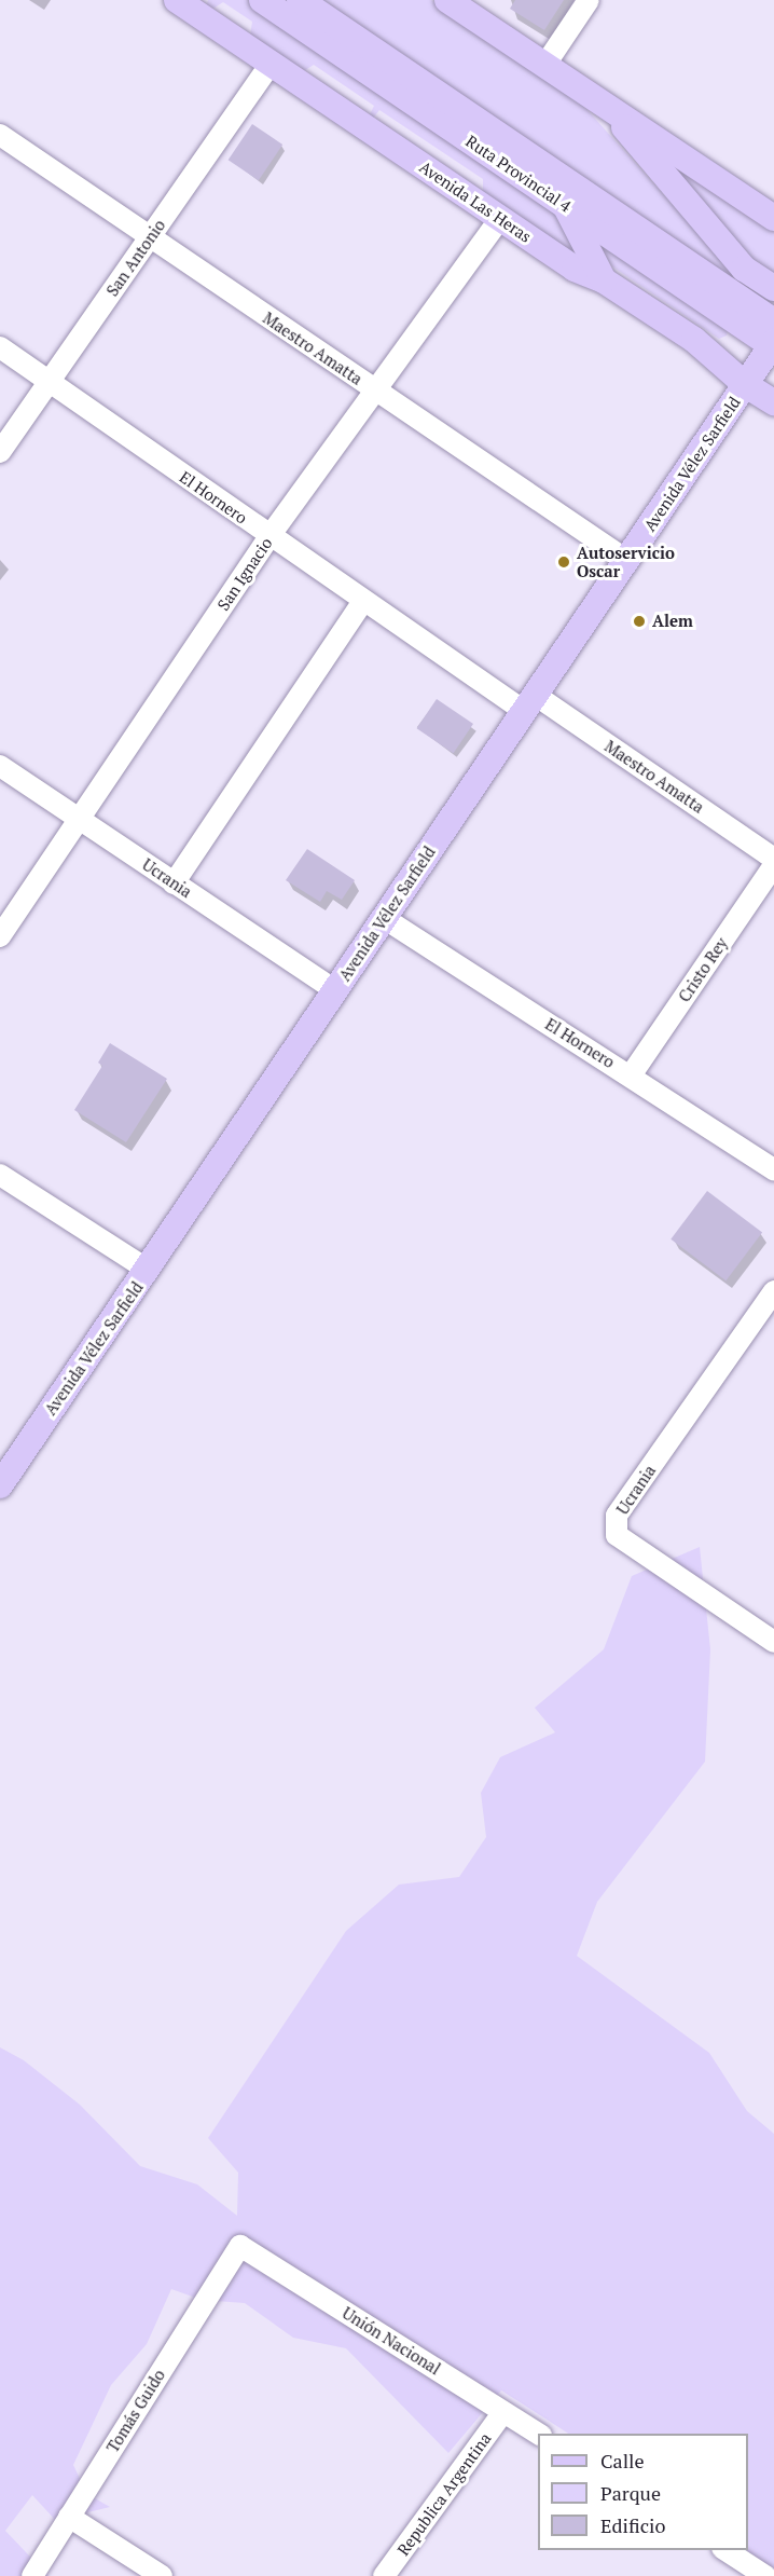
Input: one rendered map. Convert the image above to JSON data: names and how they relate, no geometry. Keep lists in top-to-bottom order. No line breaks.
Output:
{"streets":{"main road":["Ruta Provincial 4","Avenida Las Heras","Avenida Vélez Sarfield"],"street":["San Antonio","Maestro Amatta","El Hornero","San Ignacio","Ucrania","Cristo Rey","Unión Nacional","Tomás Guido","Republica Argentina"]},"crossings":[["Ruta Provincial 4","Avenida Vélez Sarfield"],["Avenida Las Heras","San Antonio"],["Avenida Las Heras","Avenida Vélez Sarfield"],["Avenida Las Heras","San Ignacio"],["San Antonio","Maestro Amatta"],["San Antonio","El Hornero"],["Maestro Amatta","Avenida Vélez Sarfield"],["Maestro Amatta","El Hornero"],["Maestro Amatta","San Ignacio"],["Avenida Vélez Sarfield","El Hornero"],["Avenida Vélez Sarfield","Ucrania"],["El Hornero","San Ignacio"],["El Hornero","Cristo Rey"],["San Ignacio","Ucrania"],["Unión Nacional","Tomás Guido"],["Unión Nacional","Republica Argentina"]],"places":["Autoservicio Oscar","Alem"],"legend":["Calle","Parque","Edificio"]}
